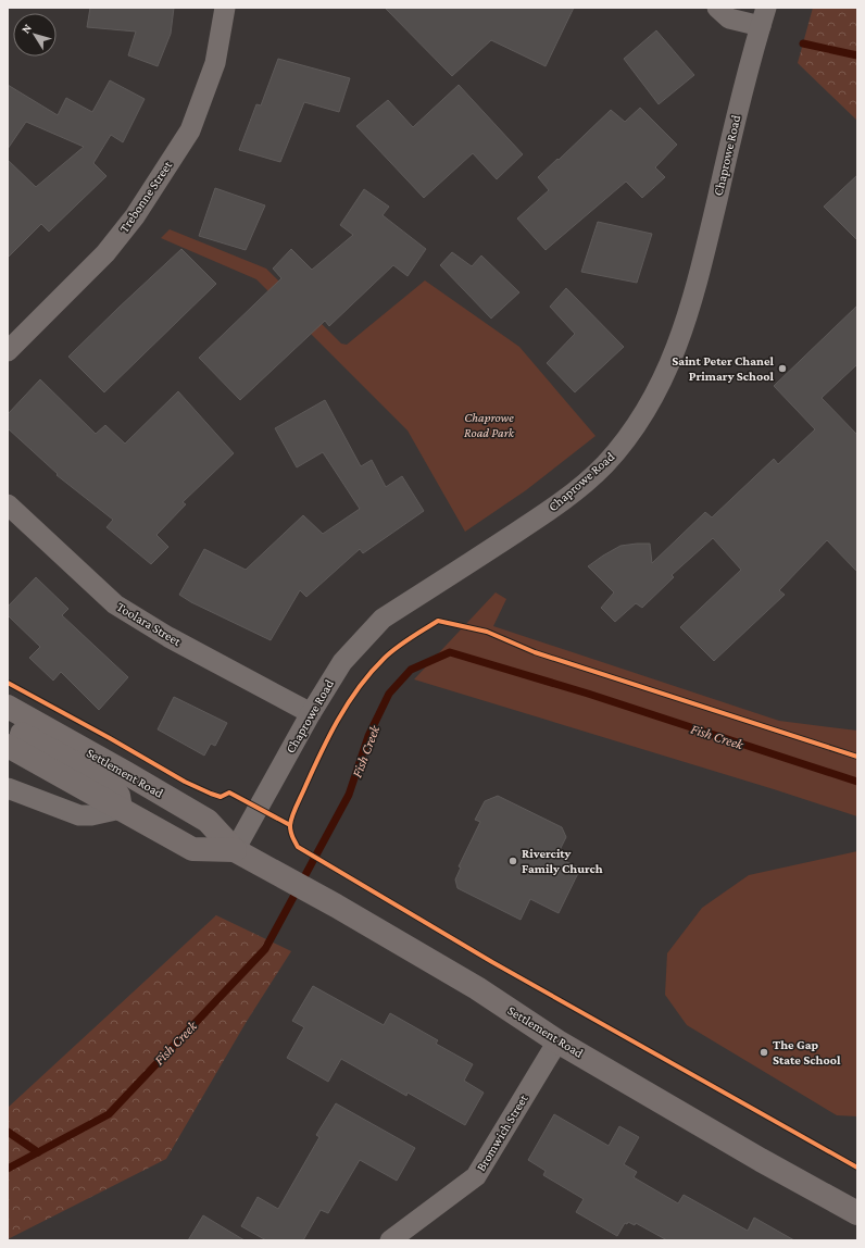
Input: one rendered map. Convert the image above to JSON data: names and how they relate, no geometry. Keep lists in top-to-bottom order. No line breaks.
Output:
{"streets":{"main road":["Settlement Road"],"street":["Chaprowe Road","Trebonne Street","Toolara Street","Bromwich Street"]},"crossings":[["Chaprowe Road","Toolara Street"],["Chaprowe Road","Settlement Road"],["Settlement Road","Bromwich Street"]],"water":["Fish Creek"],"parks":["Chaprowe Road Park"],"places":["Saint Peter Chanel Primary School","Rivercity Family Church","The Gap State School"],"north":"top left"}
